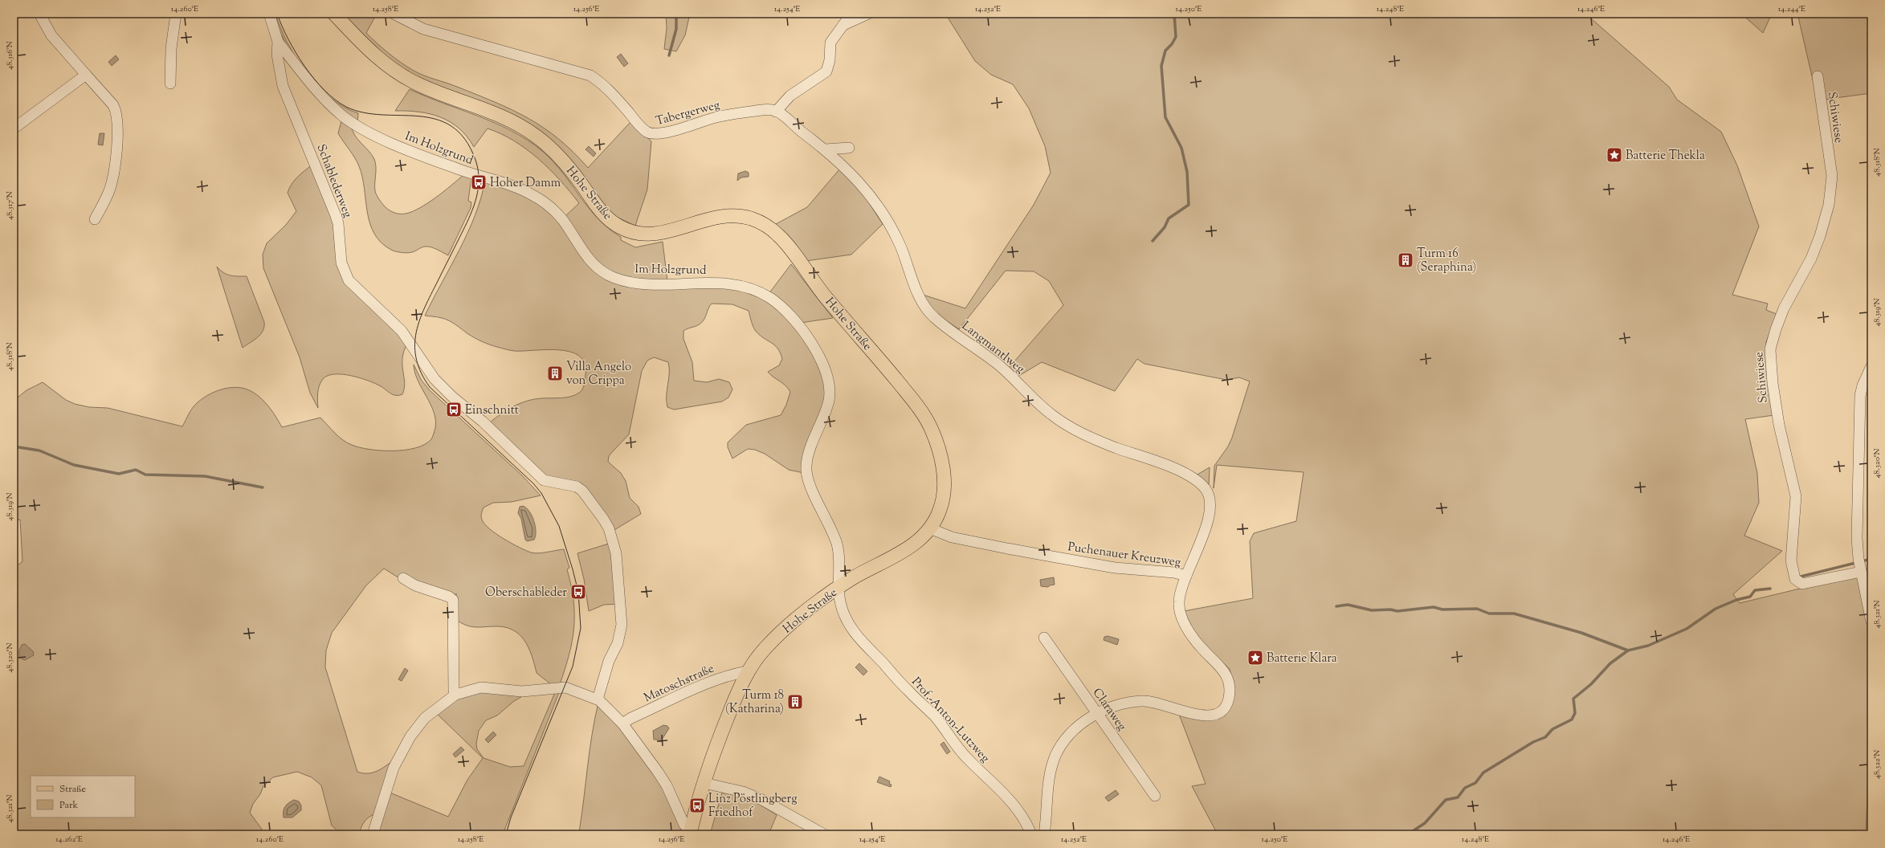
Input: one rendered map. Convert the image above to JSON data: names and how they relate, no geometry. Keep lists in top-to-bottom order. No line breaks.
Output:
{"streets":{"main road":["Hohe Straße"],"street":["Tabergerweg","Schiwiese","Im Holzgrund","Schablederweg","Langmantlweg","Puchenauer Kreuzweg","Matoschstraße","Claraweg","Prof.-Anton-Lutzweg"]},"crossings":[["Im Holzgrund","Schablederweg"],["Im Holzgrund","Hohe Straße"],["Im Holzgrund","Prof.-Anton-Lutzweg"],["Hohe Straße","Puchenauer Kreuzweg"],["Hohe Straße","Matoschstraße"],["Hohe Straße","Prof.-Anton-Lutzweg"],["Langmantlweg","Puchenauer Kreuzweg"]],"places":{"place":["Batterie Thekla","Batterie Klara"],"bus stop":["Hoher Damm","Einschnitt","Oberschableder","Linz Pöstlingberg Friedhof"],"building":["Turm 16 (Seraphina)","Villa Angelo von Crippa","Turm 18 (Katharina)"]},"legend":["Straße","Park"],"coordinates":["14.260°E","14.258°E","14.256°E","14.254°E","14.252°E","14.250°E","14.248°E","14.246°E","14.244°E","48.316°N","48.318°N","48.317°N","48.319°N","48.320°N","48.321°N","48.322°N","14.262°E"]}
